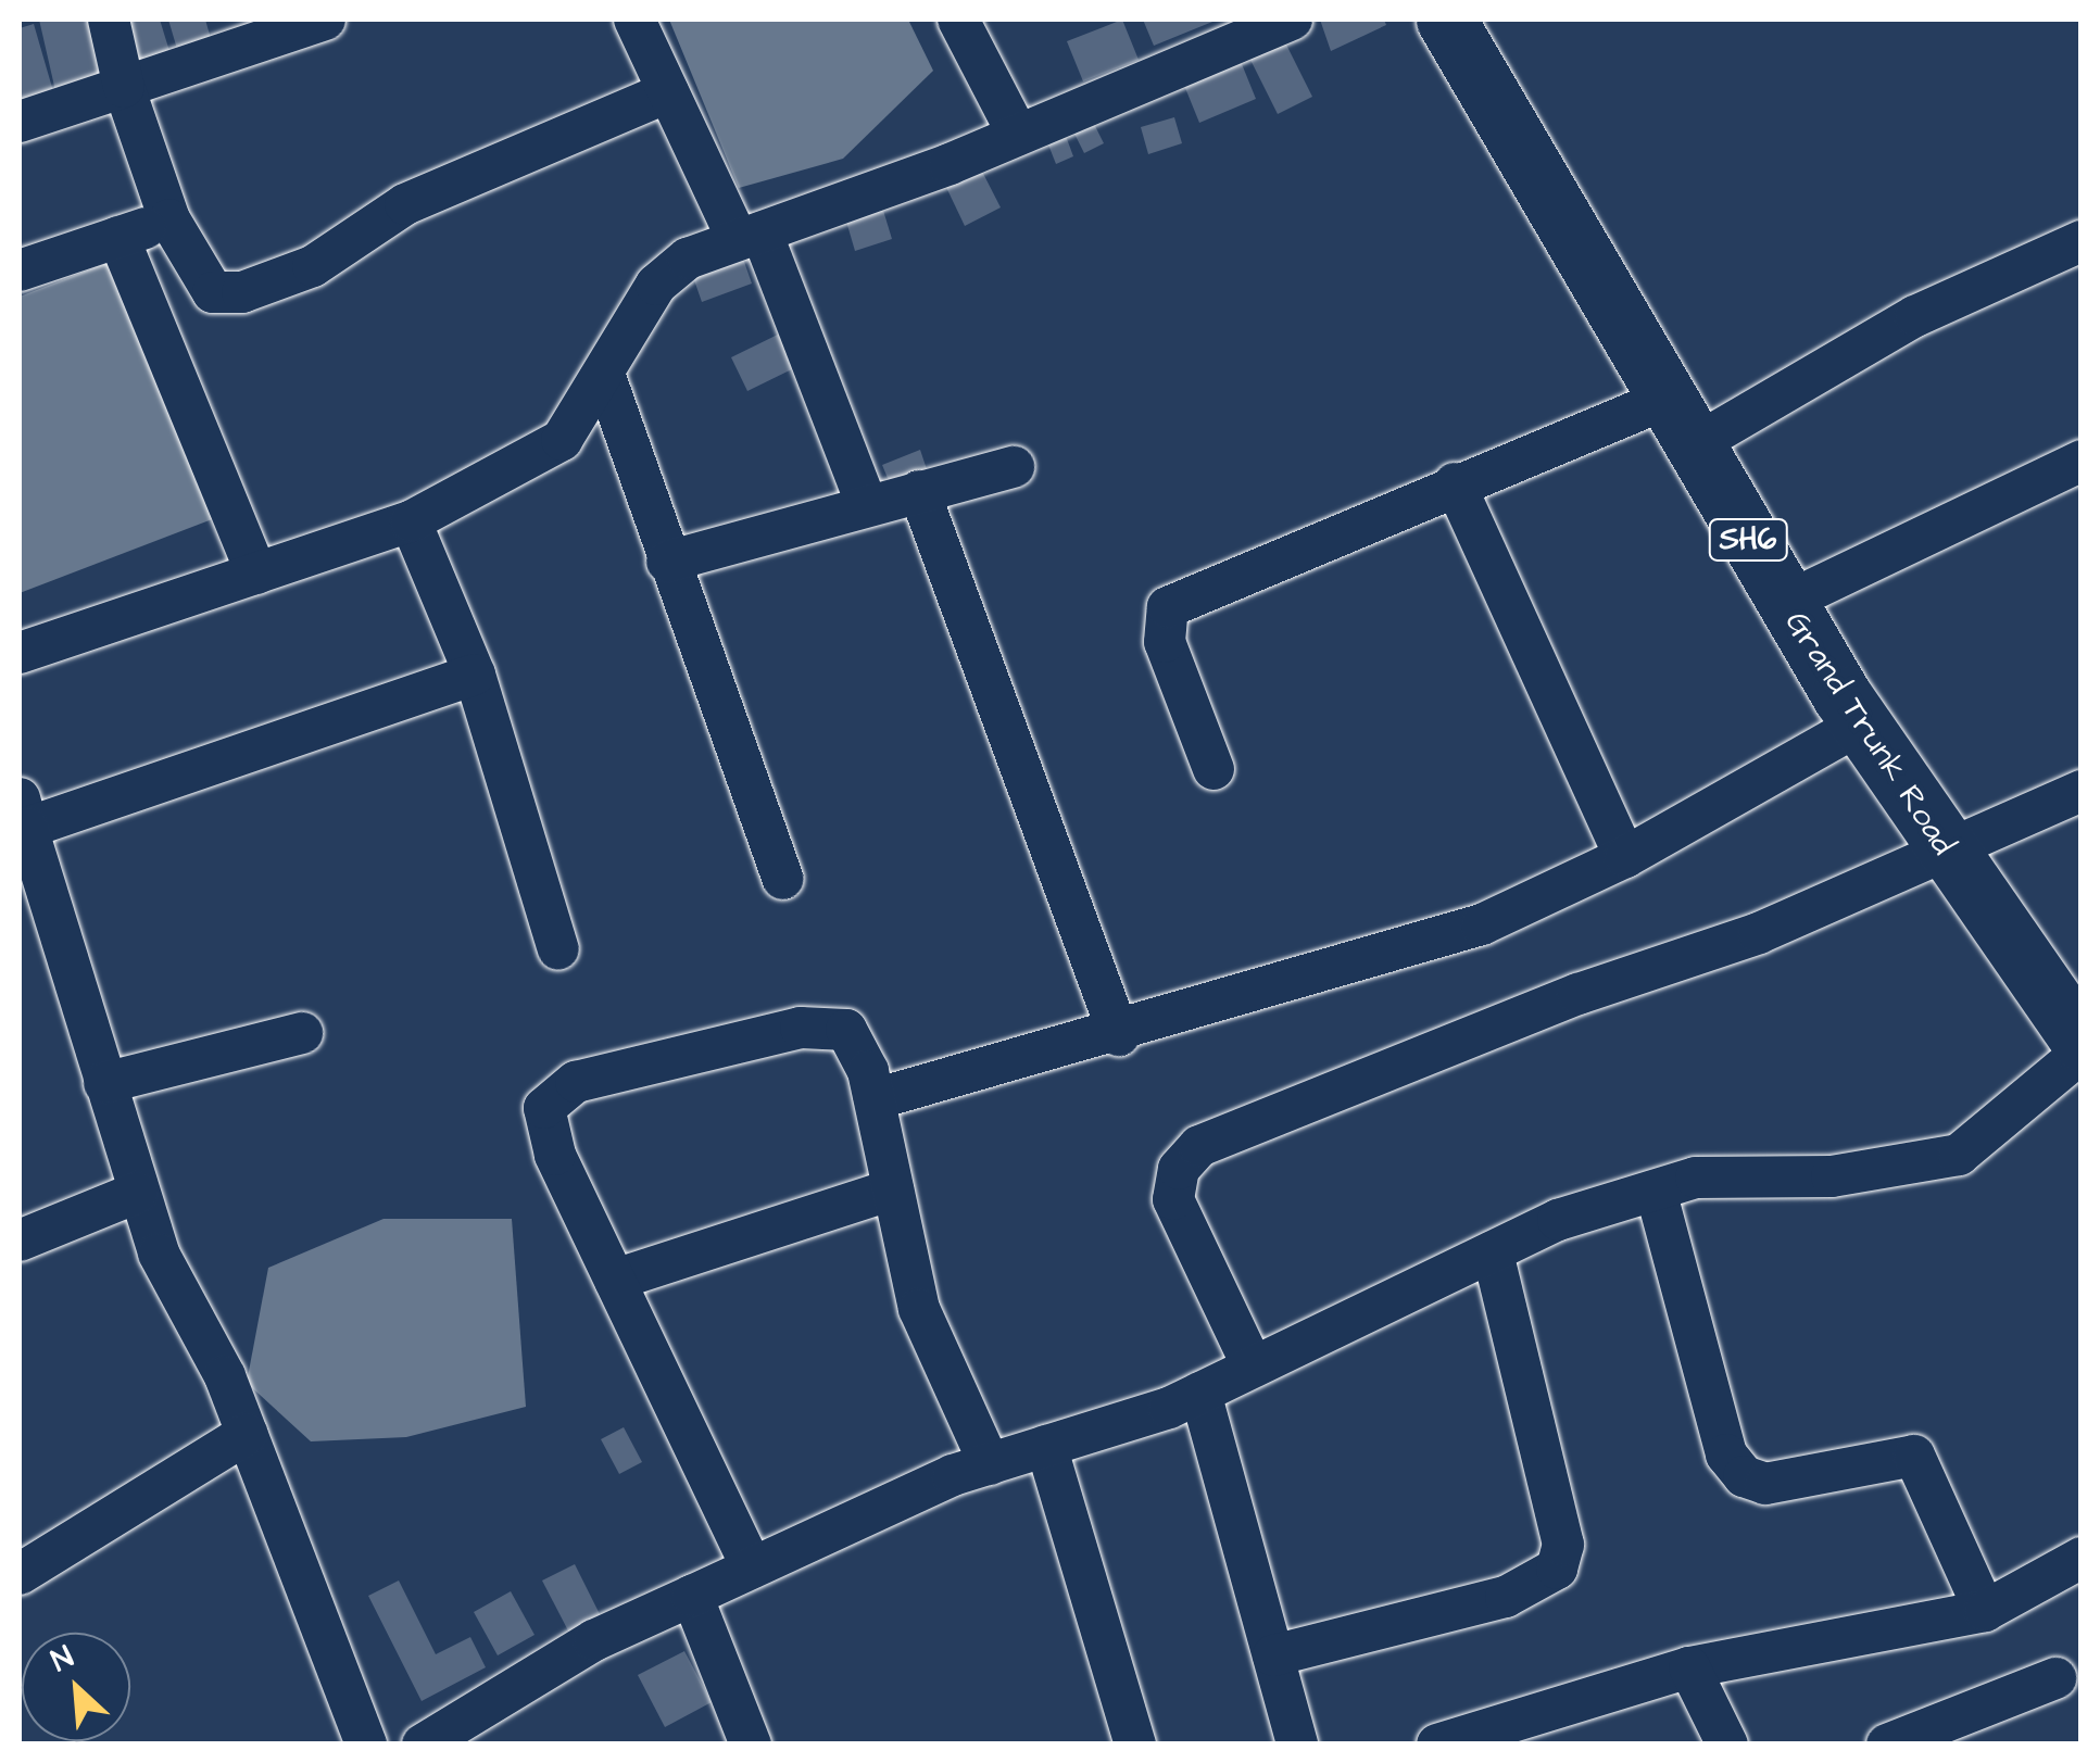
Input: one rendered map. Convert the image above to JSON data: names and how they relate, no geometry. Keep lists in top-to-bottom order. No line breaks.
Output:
{"streets":{"main road":["SH6","Grand Trunk Road"]},"north":"top left"}
